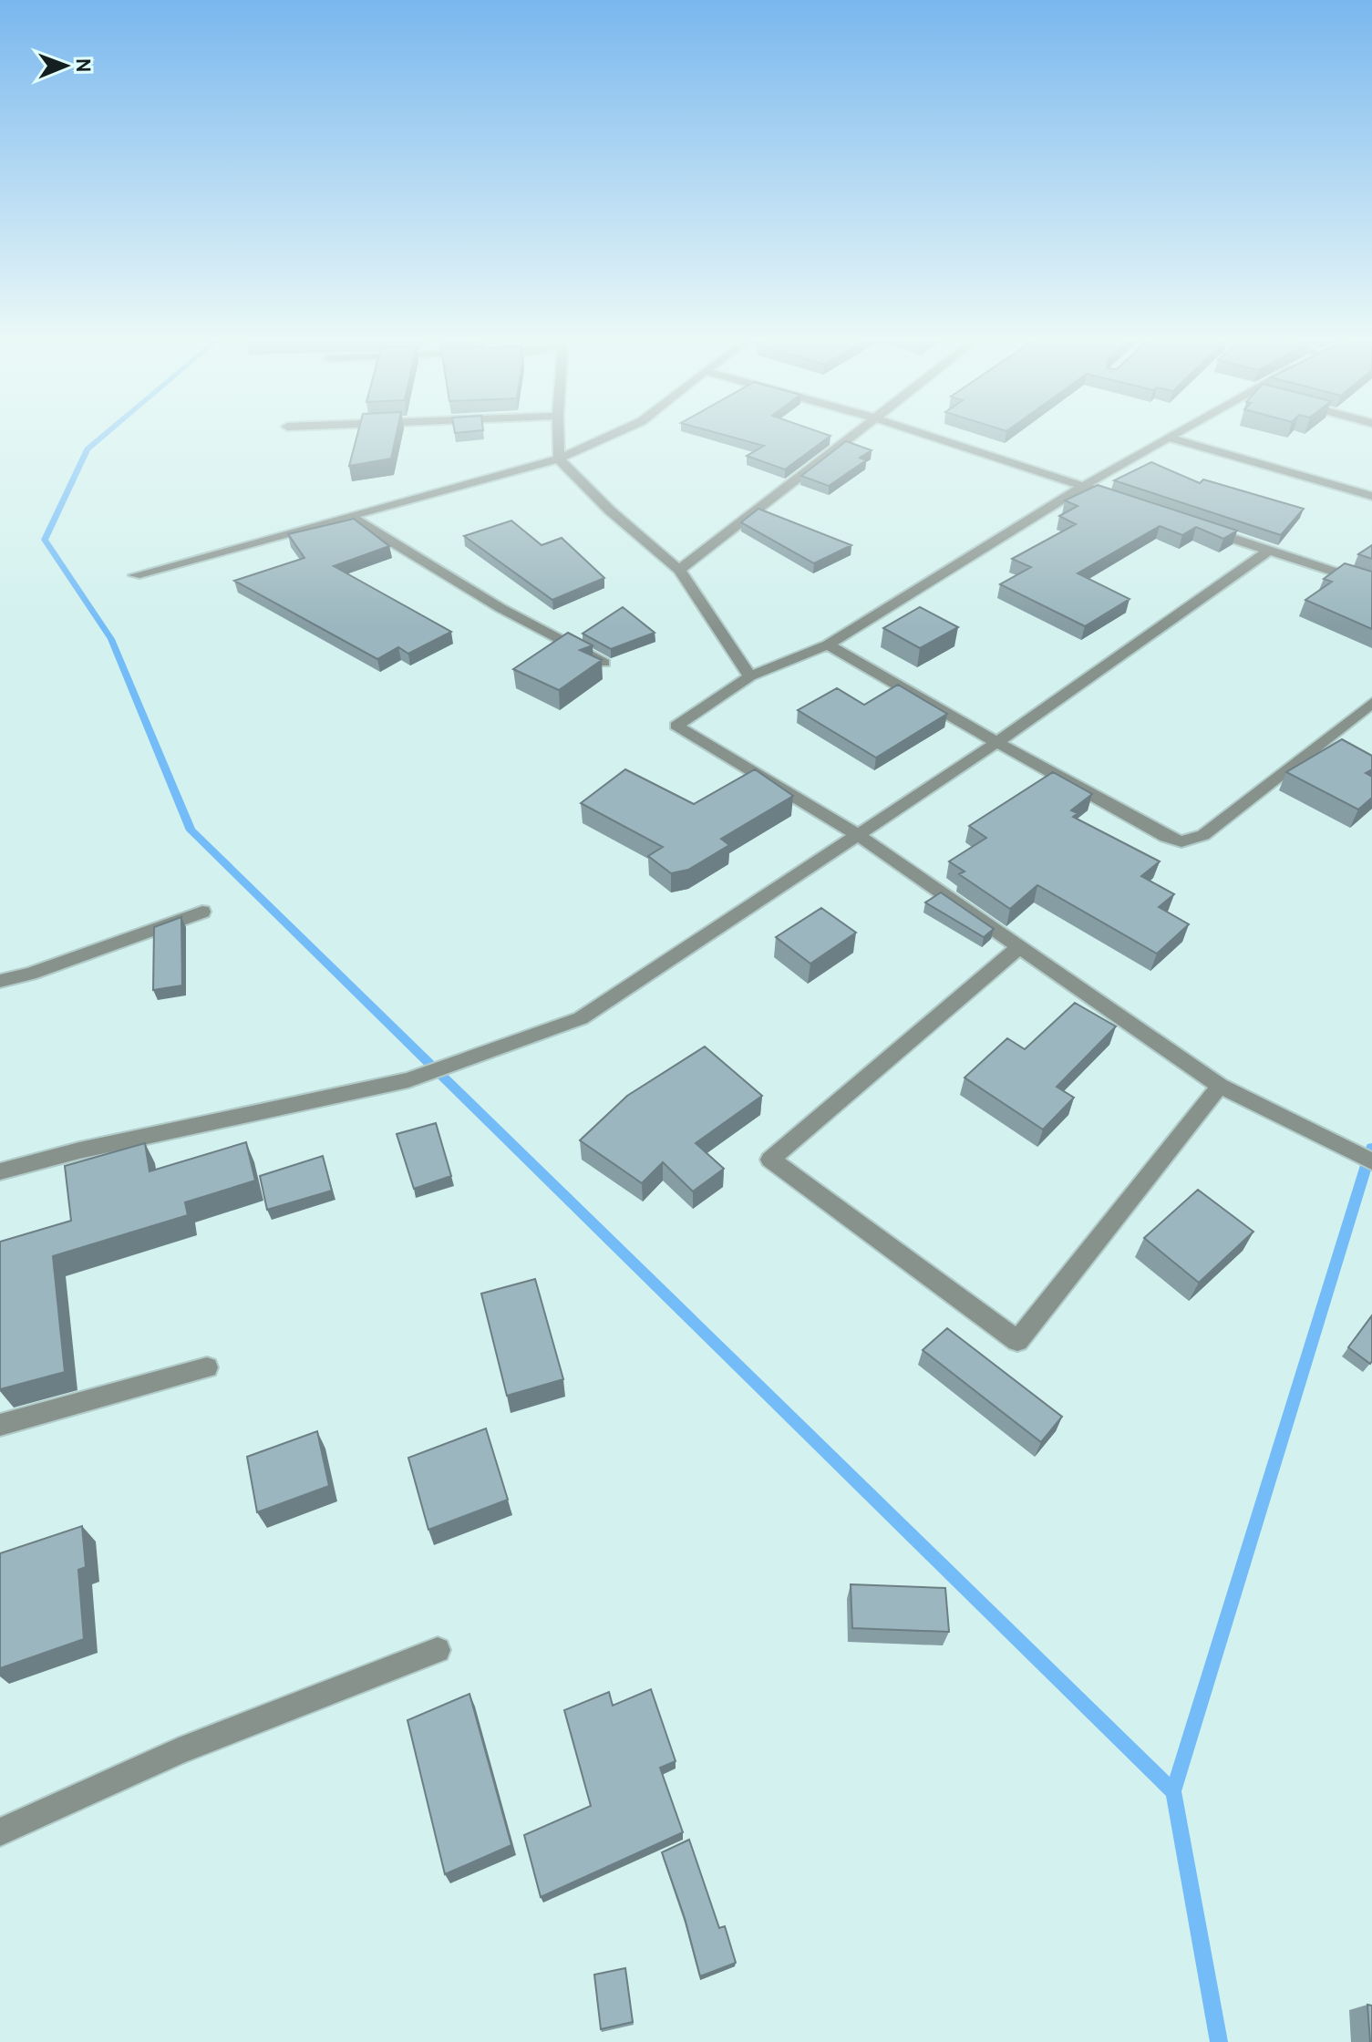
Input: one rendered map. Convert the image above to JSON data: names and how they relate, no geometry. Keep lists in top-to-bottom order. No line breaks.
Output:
{"north":"right"}
